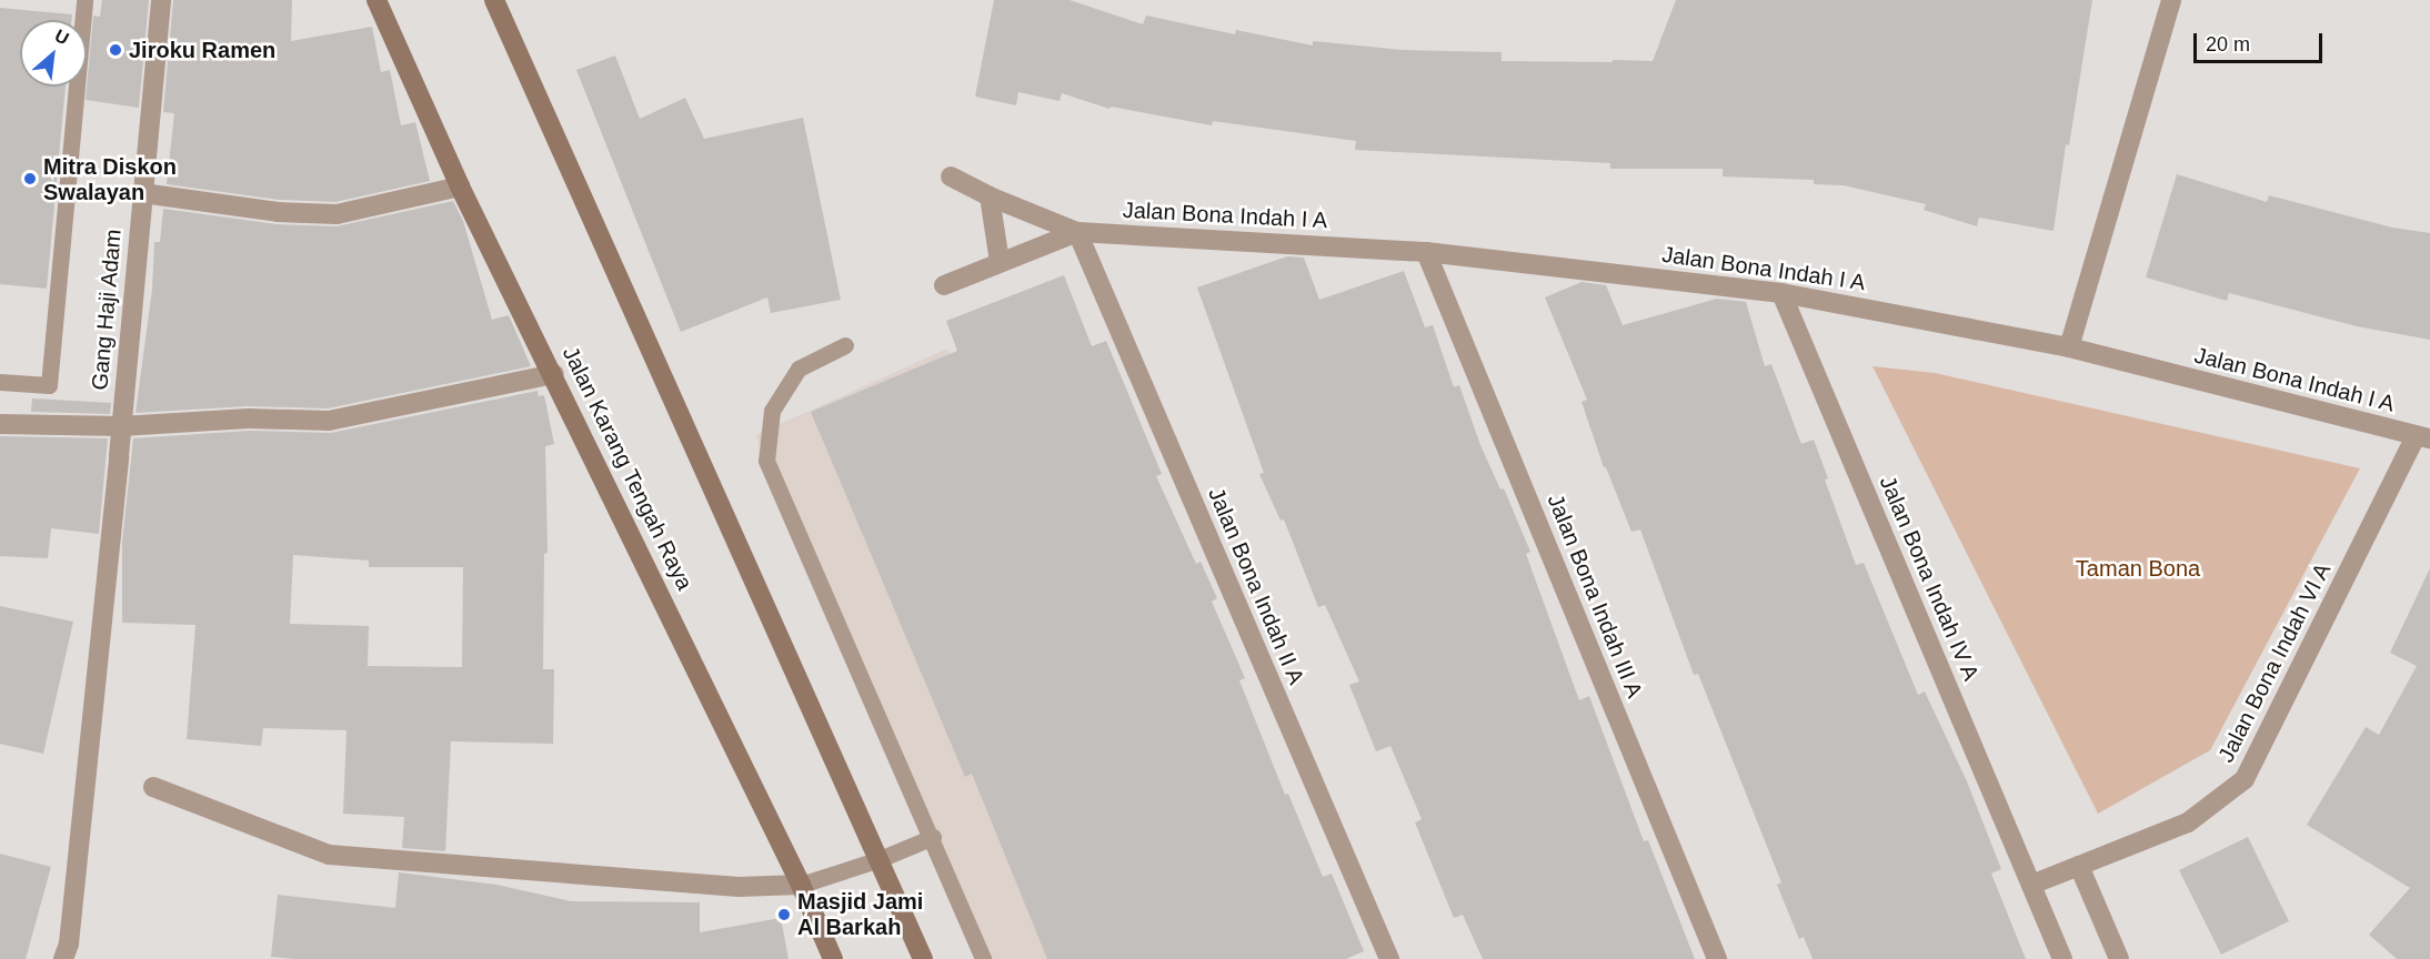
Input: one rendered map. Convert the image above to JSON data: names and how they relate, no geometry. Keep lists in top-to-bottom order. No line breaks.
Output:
{"streets":{"main road":["Jalan Karang Tengah Raya"],"street":["Jalan Bona Indah I A","Gang Haji Adam","Jalan Bona Indah IV A","Jalan Bona Indah II A","Jalan Bona Indah III A","Jalan Bona Indah VI A"]},"crossings":[["Jalan Bona Indah I A","Jalan Bona Indah IV A"],["Jalan Bona Indah I A","Jalan Bona Indah II A"],["Jalan Bona Indah I A","Jalan Bona Indah III A"],["Jalan Bona Indah I A","Jalan Bona Indah VI A"]],"parks":["Taman Bona"],"places":["Jiroku Ramen","Mitra Diskon Swalayan","Masjid Jami Al Barkah"],"scale_bar":"20 m","north":"top right"}
